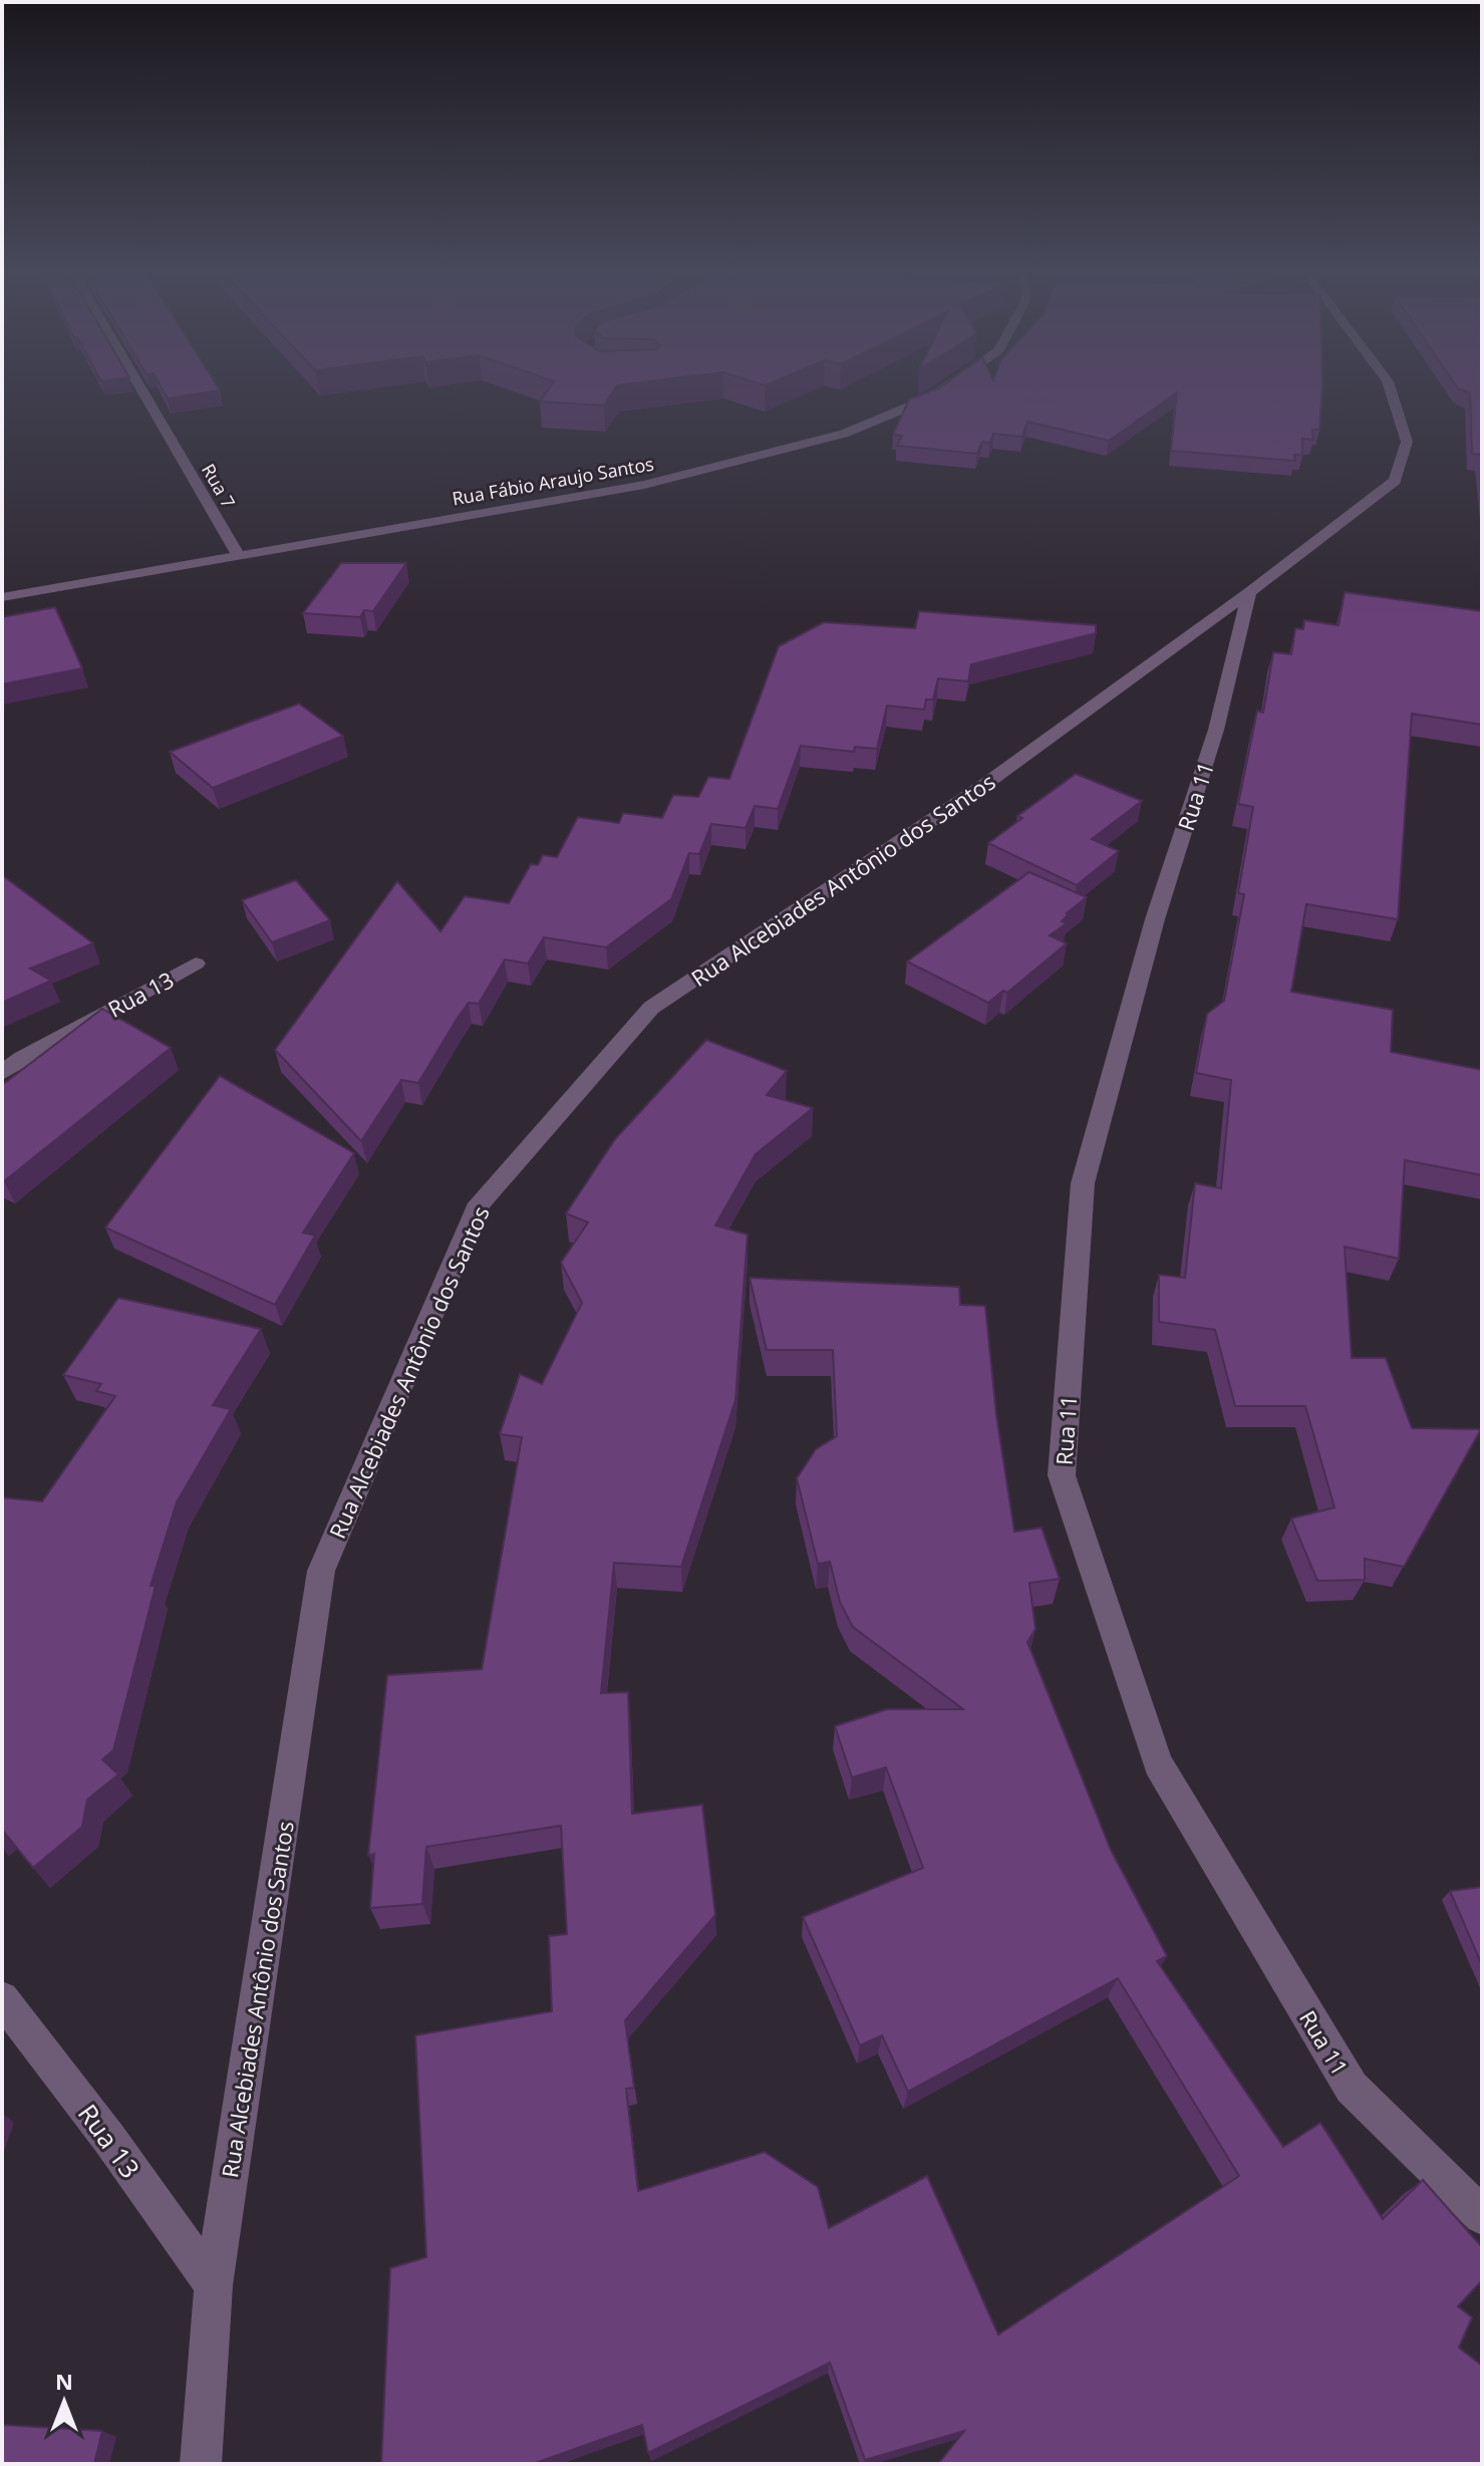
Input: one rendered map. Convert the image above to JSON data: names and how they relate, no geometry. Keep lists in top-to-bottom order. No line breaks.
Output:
{"streets":{"street":["Rua Fábio Araujo Santos","Rua 7","Rua 11","Rua Alcebiades Antônio dos Santos","Rua 13"]},"crossings":[["Rua Fábio Araujo Santos","Rua 7"],["Rua 11","Rua Alcebiades Antônio dos Santos"],["Rua Alcebiades Antônio dos Santos","Rua 13"]],"north":"top"}
